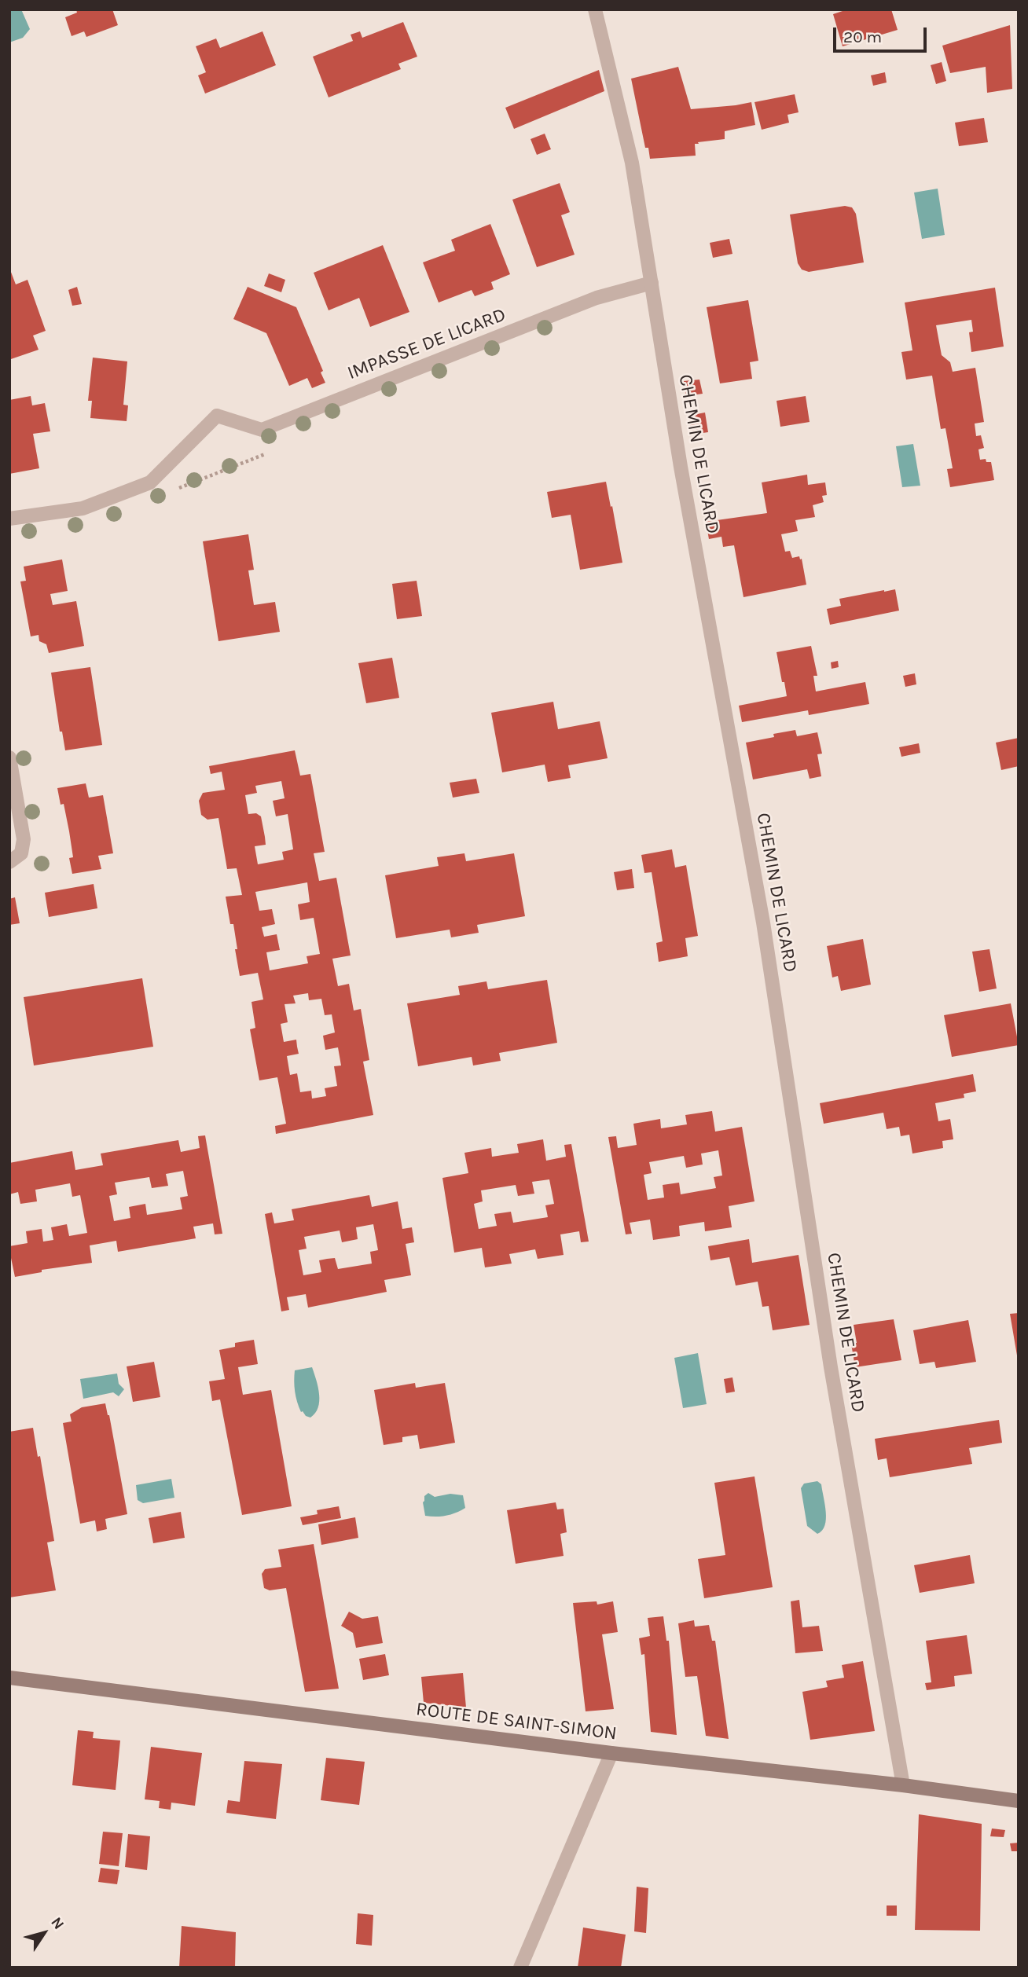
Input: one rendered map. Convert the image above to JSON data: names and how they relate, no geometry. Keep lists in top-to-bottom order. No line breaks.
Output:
{"streets":{"main road":["ROUTE DE SAINT-SIMON"],"street":["IMPASSE DE LICARD","CHEMIN DE LICARD"]},"crossings":[["IMPASSE DE LICARD","CHEMIN DE LICARD"],["CHEMIN DE LICARD","ROUTE DE SAINT-SIMON"]],"scale_bar":"20 m","north":"top right"}
